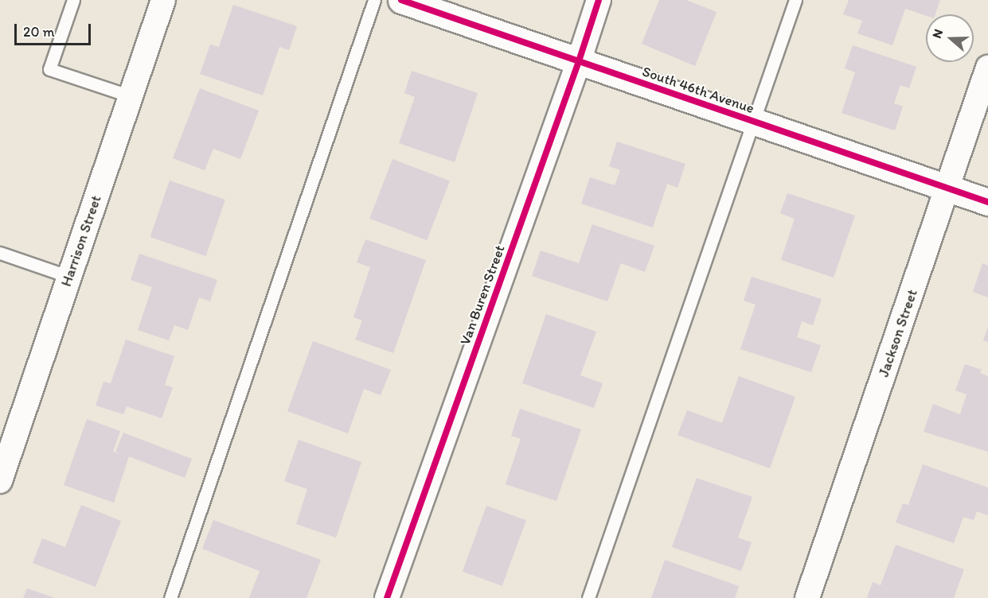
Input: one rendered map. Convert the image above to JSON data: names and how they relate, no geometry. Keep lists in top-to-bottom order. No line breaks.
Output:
{"streets":{"street":["South 46th Avenue","Harrison Street","Van Buren Street","Jackson Street"]},"crossings":[["South 46th Avenue","Van Buren Street"],["South 46th Avenue","Jackson Street"]],"scale_bar":"20 m","north":"left"}
